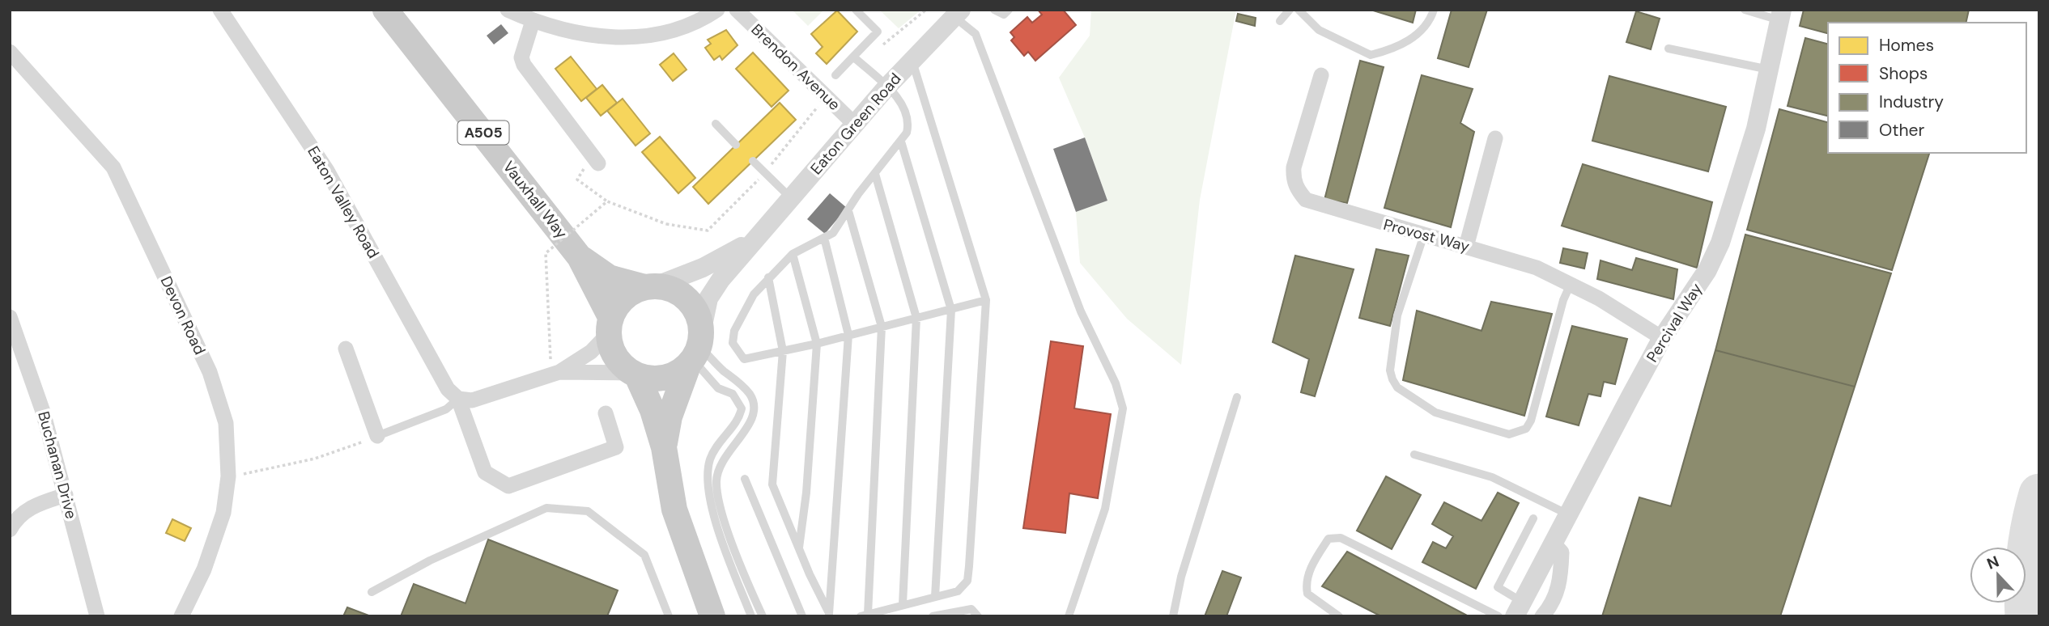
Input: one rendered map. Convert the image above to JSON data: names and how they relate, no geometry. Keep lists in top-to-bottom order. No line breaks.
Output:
{"streets":{"main road":["A505","Vauxhall Way"],"street":["Brendon Avenue","Eaton Green Road","Eaton Valley Road","Provost Way","Devon Road","Percival Way","Buchanan Drive"]},"crossings":[["Brendon Avenue","Eaton Green Road"],["Eaton Green Road","Vauxhall Way"],["Provost Way","Percival Way"]],"legend":["Homes","Shops","Industry","Other"],"north":"top"}
